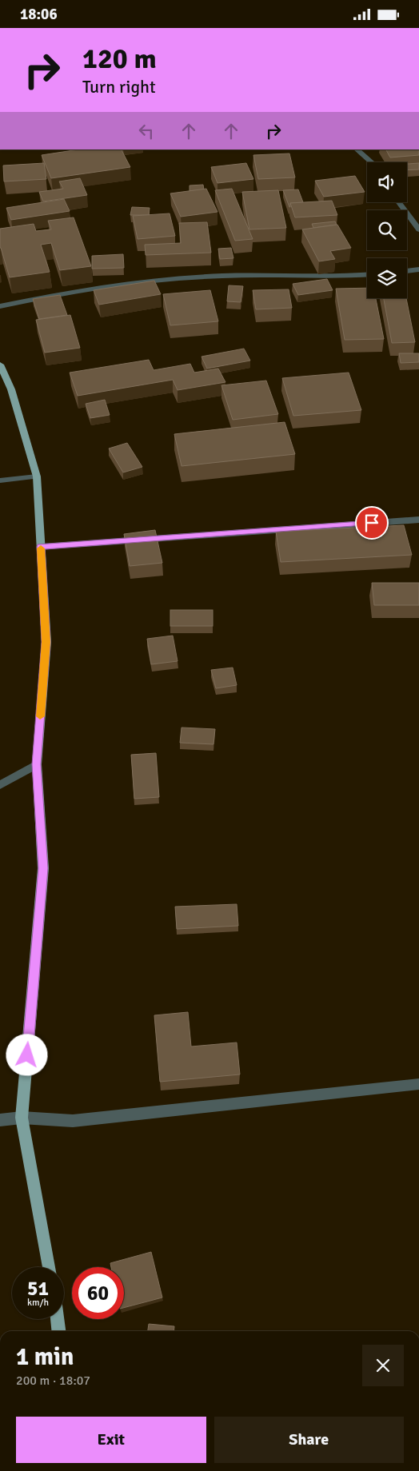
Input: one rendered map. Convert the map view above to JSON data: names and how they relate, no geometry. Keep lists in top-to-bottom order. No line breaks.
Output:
{"page":{"status":"18:06","turn":["120 m","Turn right"],"speed":"51 km/h","limit":"60","heading":["1 min","200 m · 18:07"],"buttons":["Exit","Share"]}}
